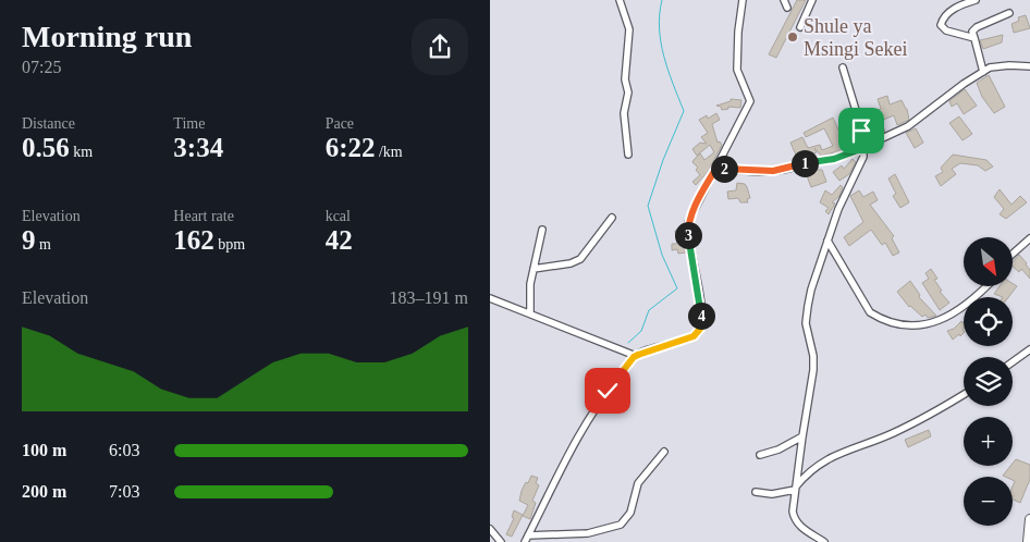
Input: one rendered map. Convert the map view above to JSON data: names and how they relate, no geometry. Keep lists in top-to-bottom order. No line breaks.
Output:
{"places":["Shule ya Msingi Sekei"],"north":"bottom right","page":{"heading":["Morning run","07:25"],"stats":[["Distance","0.56 km"],["Time","3:34"],["Pace","6:22 /km"],["Elevation","9 m"],["Heart rate","162 bpm"],["kcal","42"]],"pins":["1","2","3","4"],"map_buttons":["+","−"],"chart":["Elevation","183–191 m"],"list":[{"name":"100 m","note":"6:03"},{"name":"200 m","note":"7:03"}]}}
